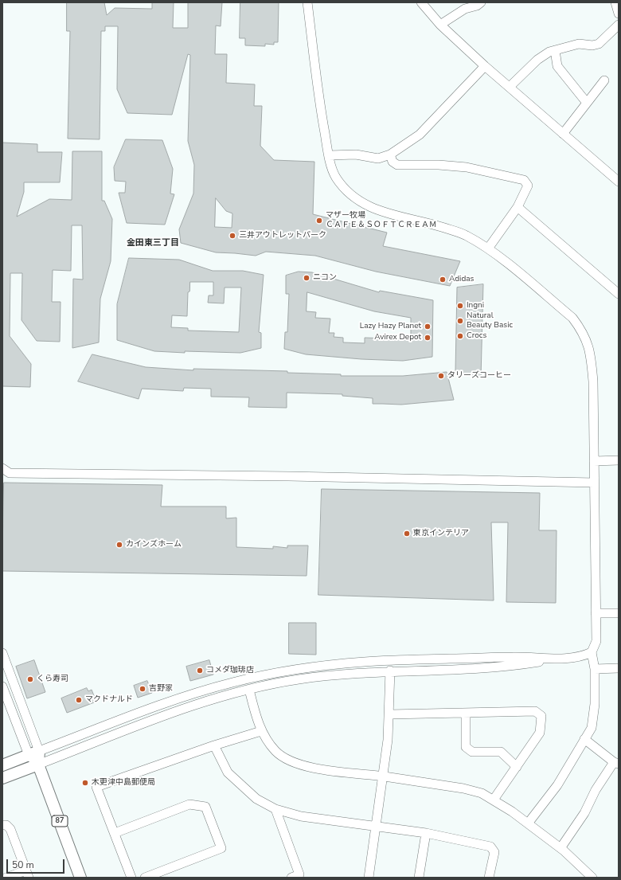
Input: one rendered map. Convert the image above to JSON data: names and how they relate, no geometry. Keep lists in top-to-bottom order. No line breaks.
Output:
{"streets":{"main road":["87"]},"districts":["金田東三丁目"],"places":["マザー牧場 ＣＡＦＥ＆ＳＯＦＴＣＲＥＡＭ","三井アウトレットパーク","ニコン","Adidas","Ingni","Natural Beauty Basic","Lazy Hazy Planet","Crocs","Avirex Depot","タリーズコーヒー","東京インテリア","カインズホーム","コメダ珈琲店","くら寿司","吉野家","マクドナルド","木更津中島郵便局"],"scale_bar":"50 m"}
